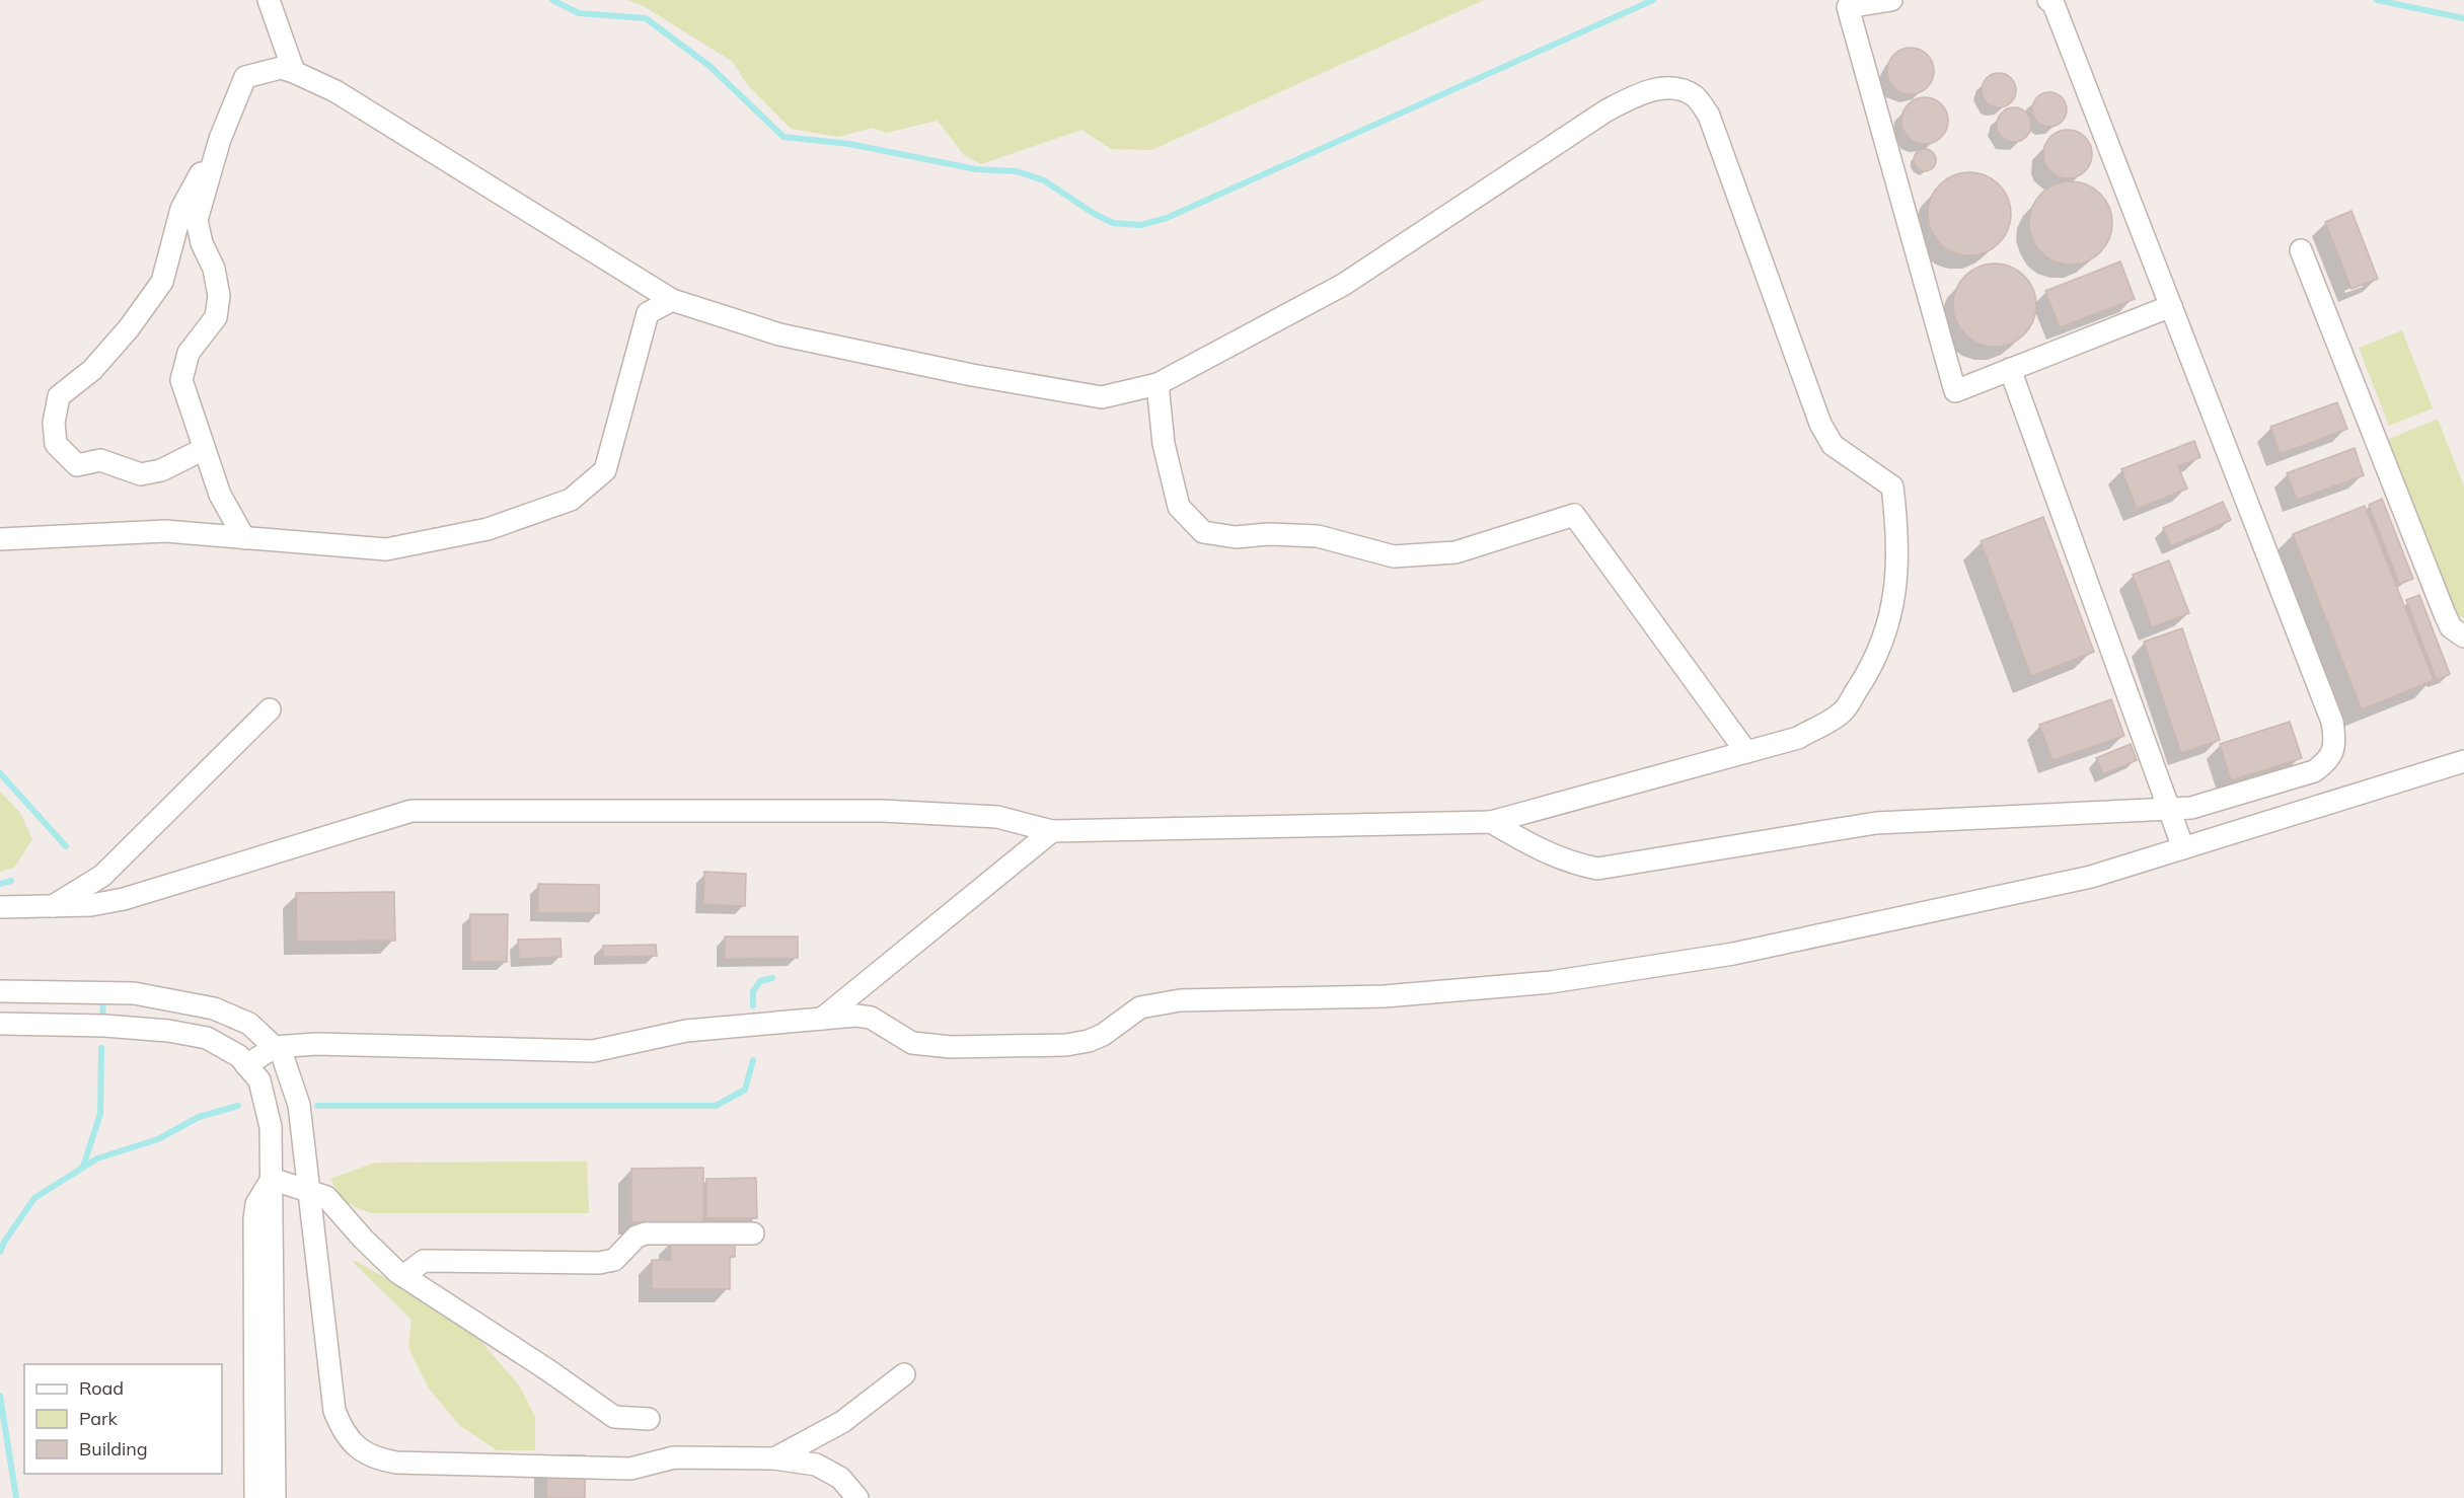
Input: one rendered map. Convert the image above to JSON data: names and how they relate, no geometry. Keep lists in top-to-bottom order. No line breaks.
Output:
{"legend":["Road","Park","Building"]}
